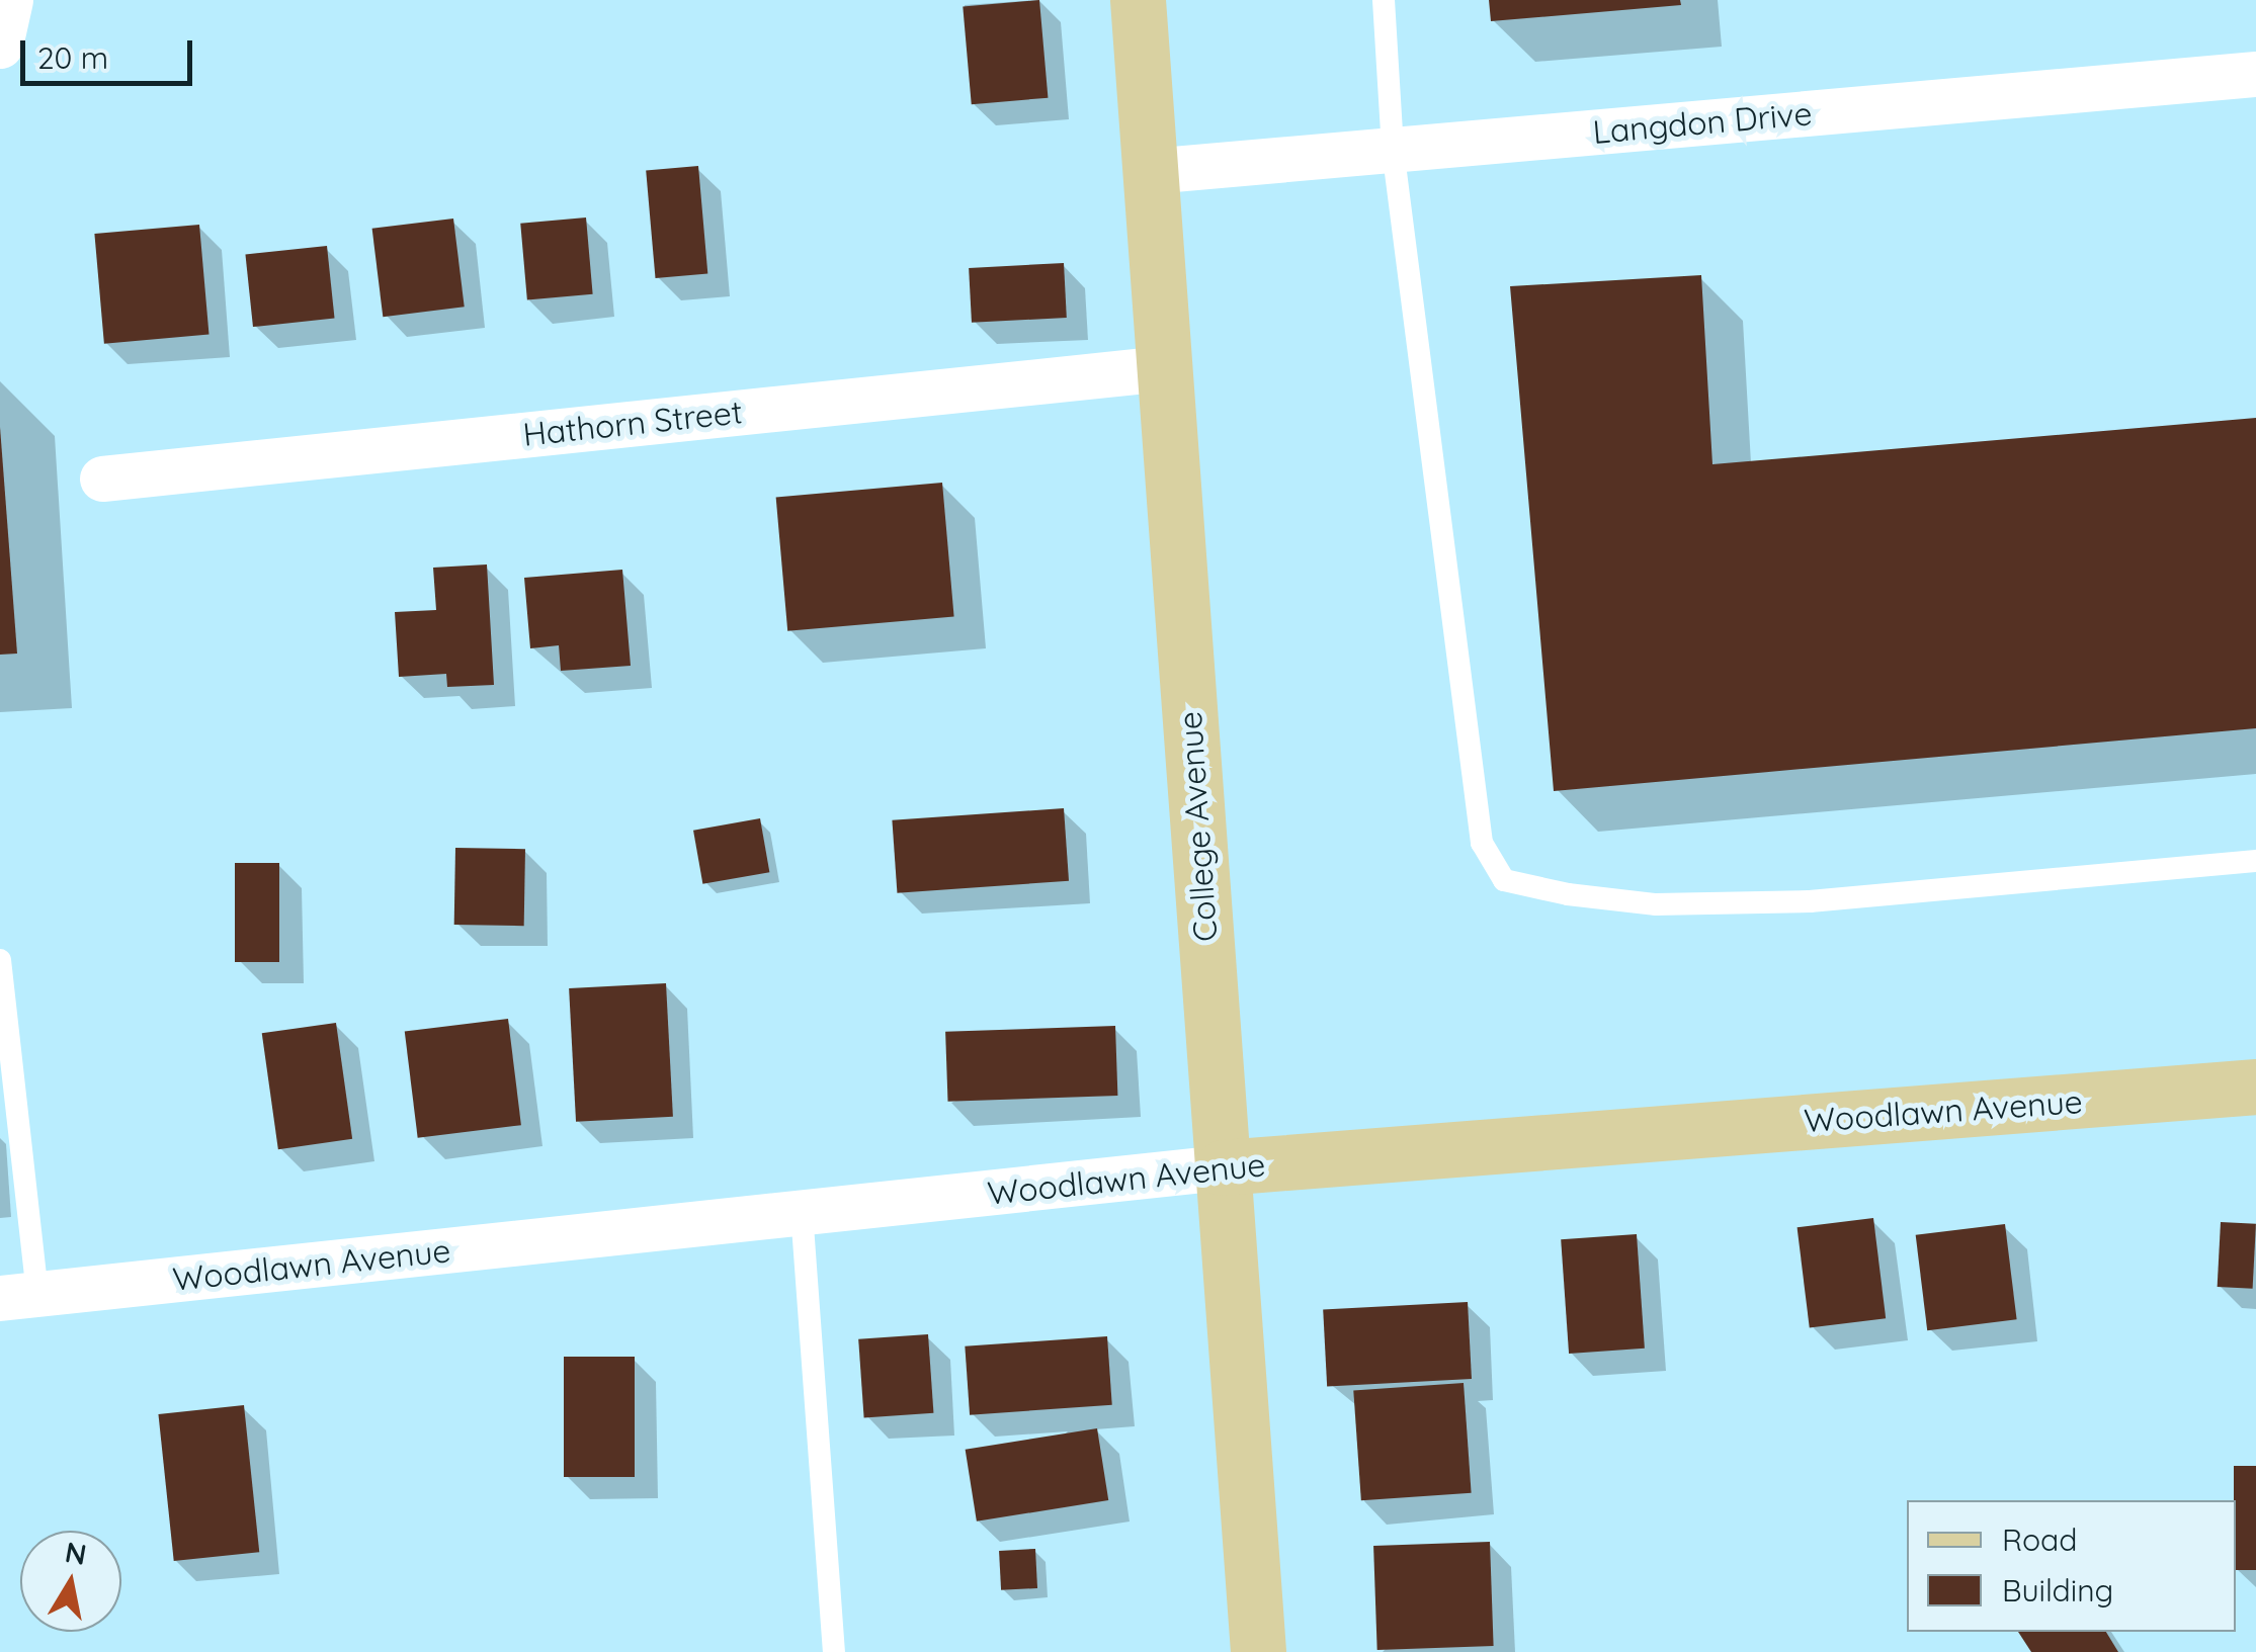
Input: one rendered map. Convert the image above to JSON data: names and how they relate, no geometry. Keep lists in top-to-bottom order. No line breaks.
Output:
{"streets":{"main road":["College Avenue","Woodlawn Avenue"],"street":["Langdon Drive","Hathorn Street"]},"crossings":[["Langdon Drive","College Avenue"],["Hathorn Street","College Avenue"],["College Avenue","Woodlawn Avenue"]],"legend":["Road","Building"],"scale_bar":"20 m","north":"top"}
